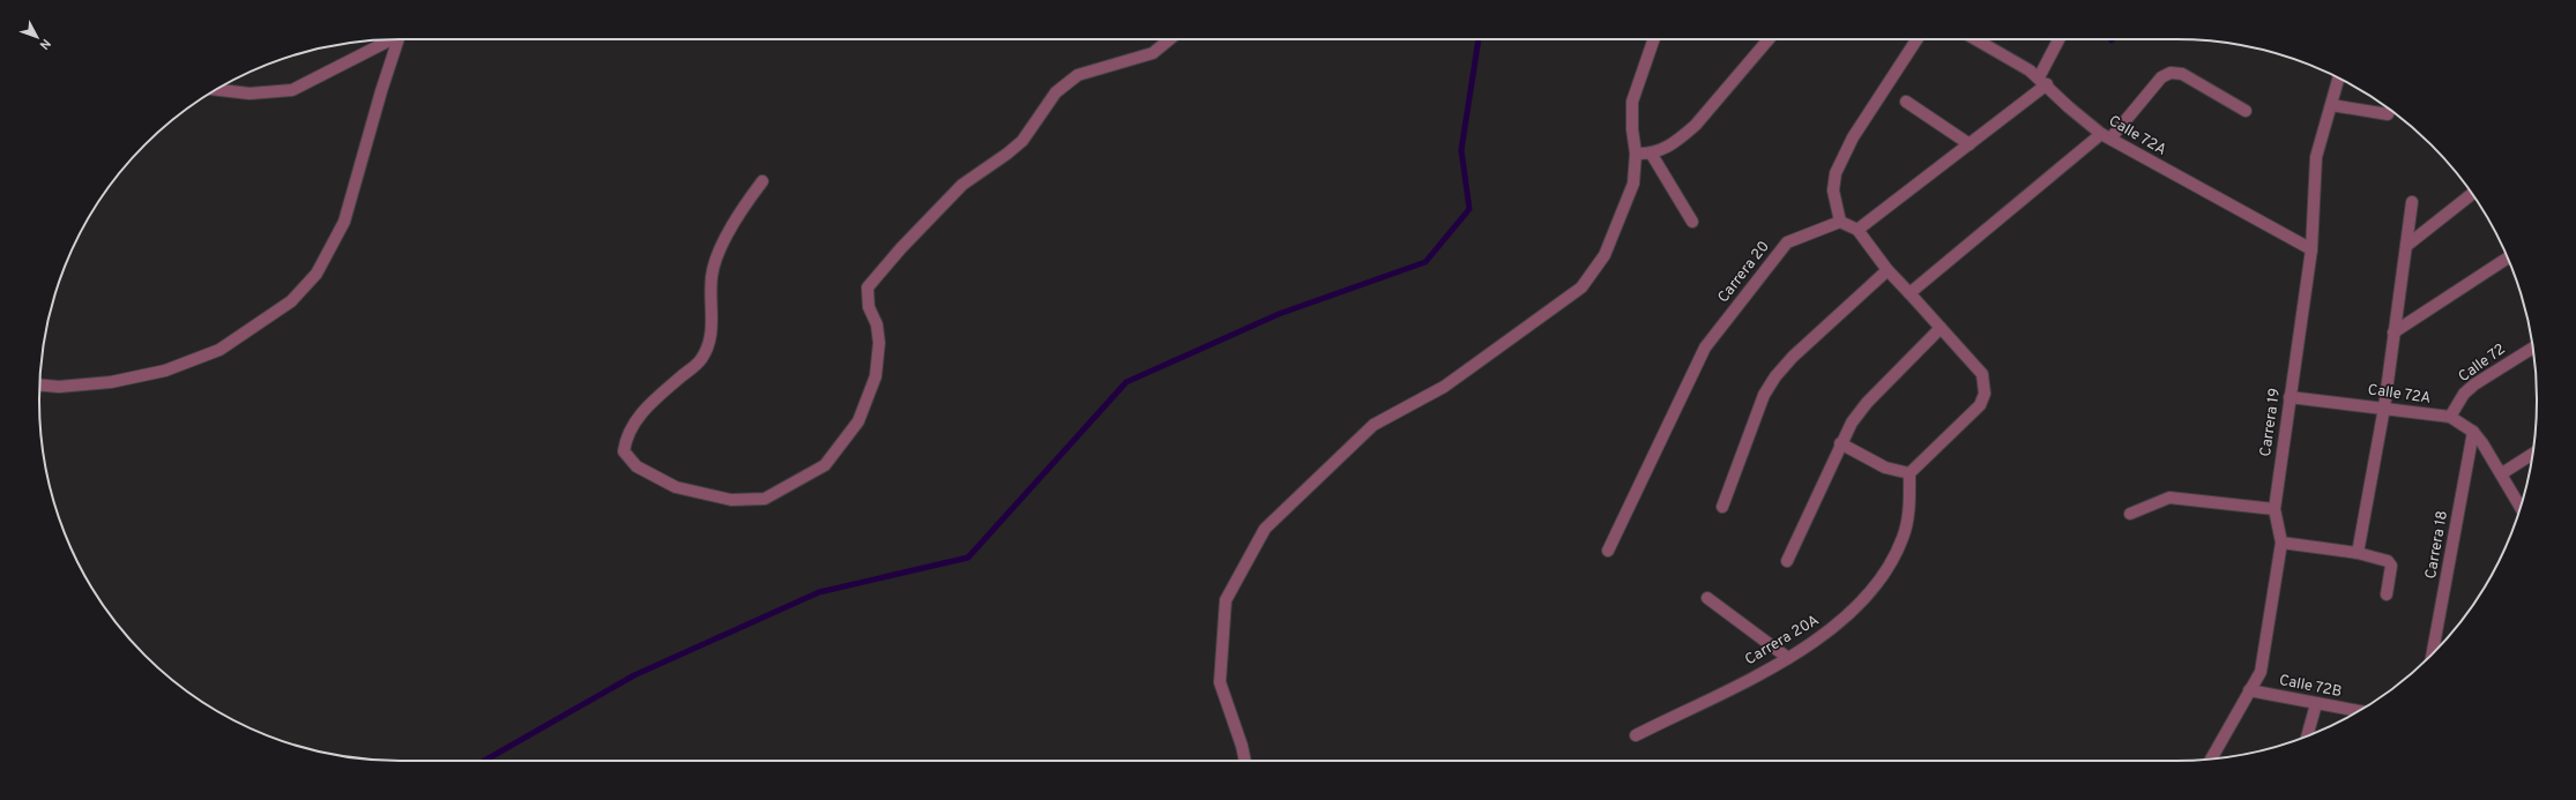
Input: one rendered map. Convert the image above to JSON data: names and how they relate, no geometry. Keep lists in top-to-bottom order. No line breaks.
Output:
{"streets":{"street":["Calle 72A","Carrera 20","Calle 72","Carrera 19","Carrera 18","Carrera 20A","Calle 72B"]},"crossings":[["Calle 72A","Calle 72"],["Calle 72A","Carrera 19"],["Calle 72A","Carrera 18"],["Carrera 19","Calle 72B"]],"north":"bottom right"}
